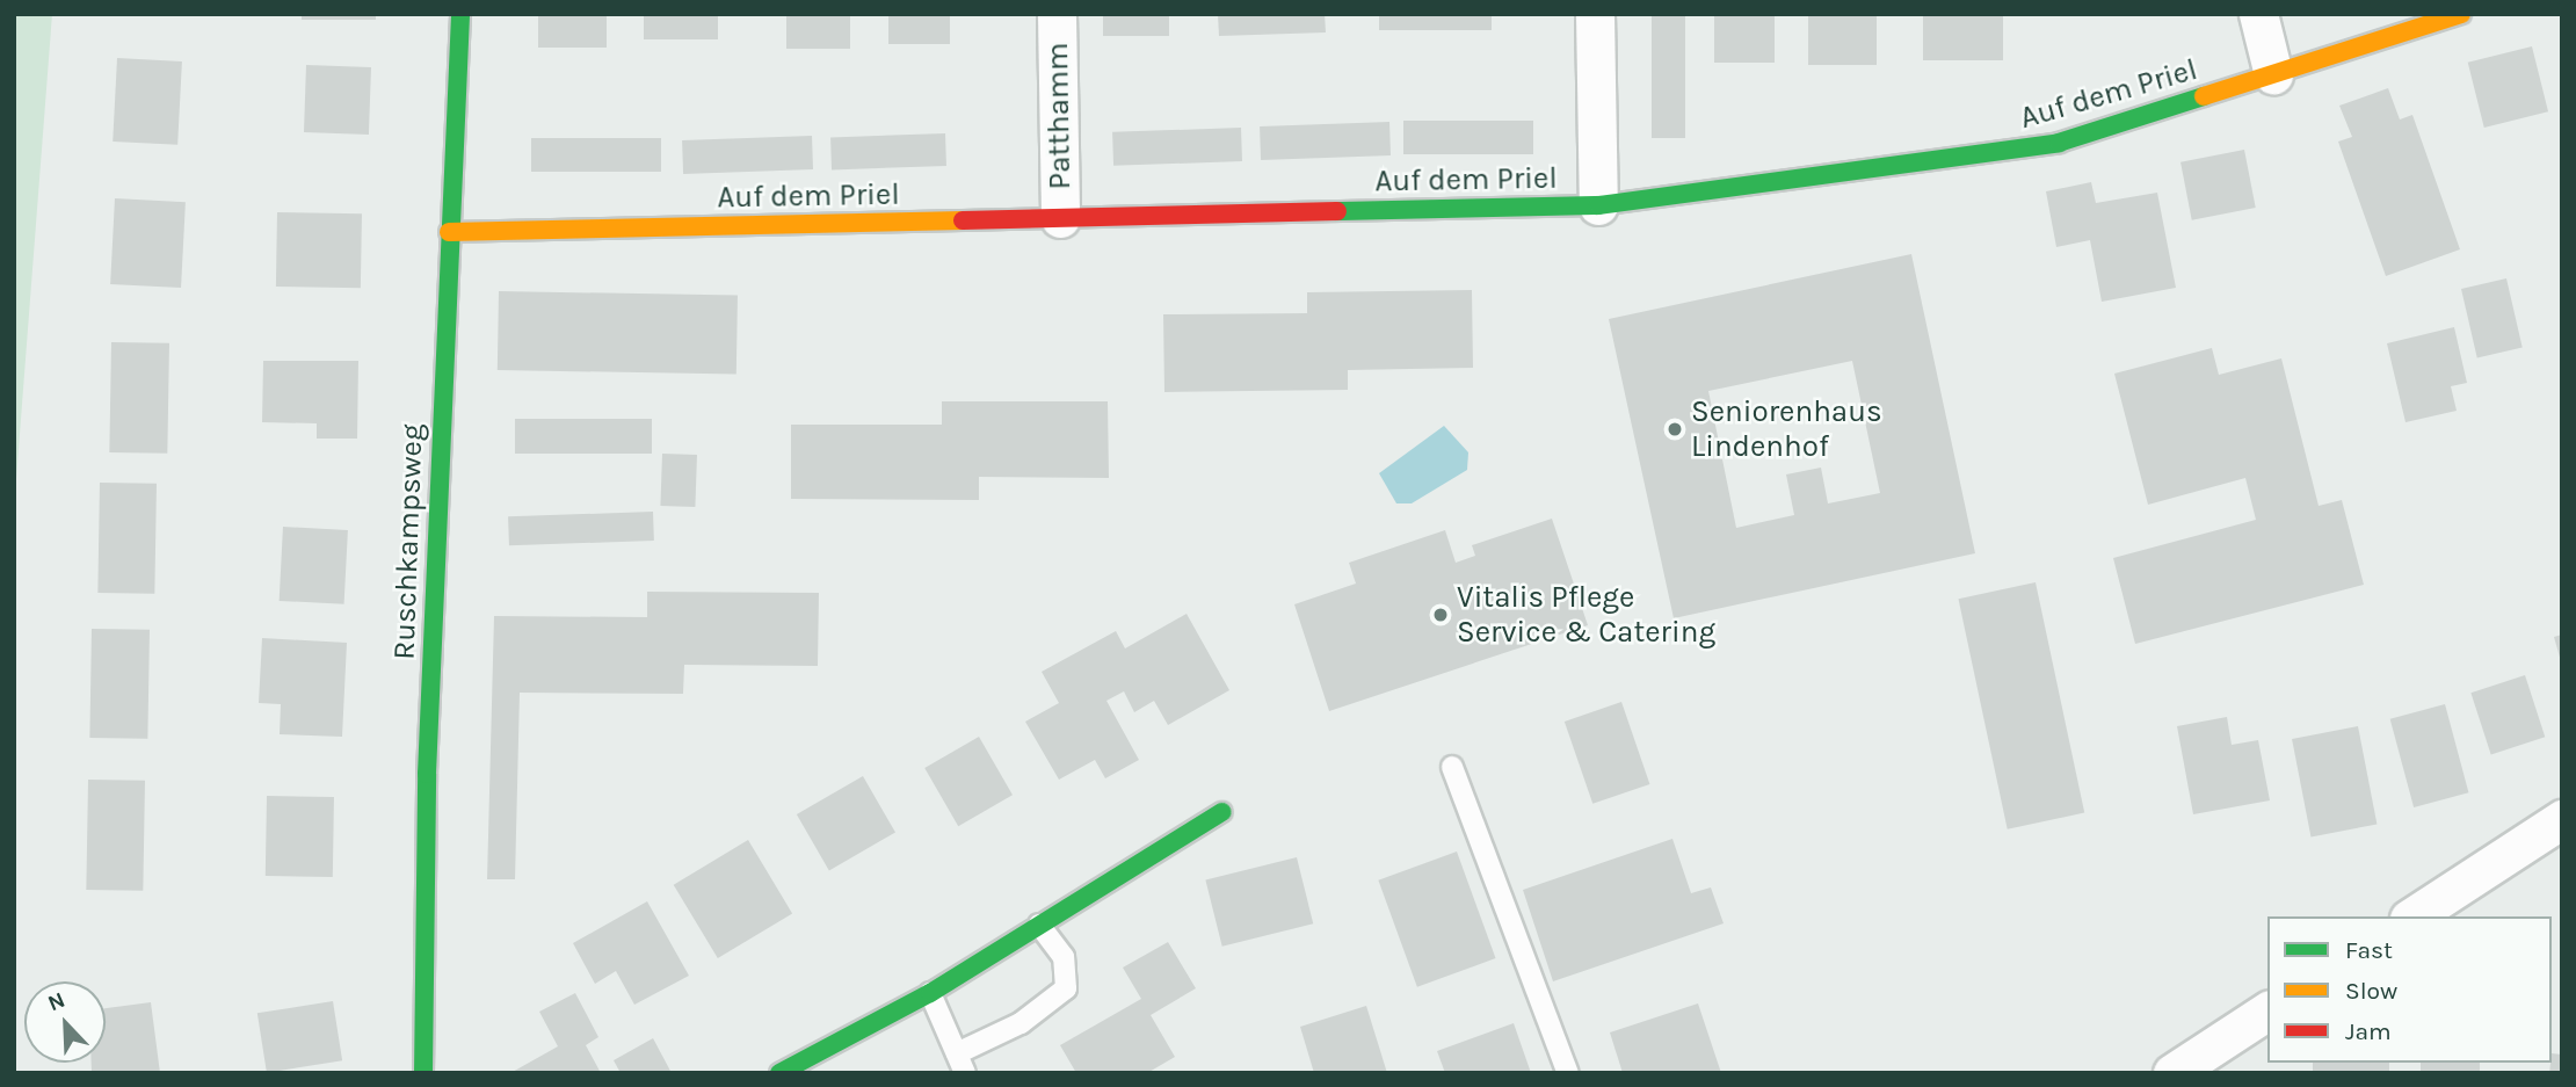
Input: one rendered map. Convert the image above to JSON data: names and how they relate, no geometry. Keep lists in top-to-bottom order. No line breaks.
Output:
{"streets":{"street":["Auf dem Priel","Patthamm","Ruschkampsweg"]},"crossings":[["Auf dem Priel","Patthamm"],["Auf dem Priel","Ruschkampsweg"]],"places":["Seniorenhaus Lindenhof","Vitalis Pflege Service & Catering"],"legend":["Fast","Slow","Jam"],"north":"top left"}
